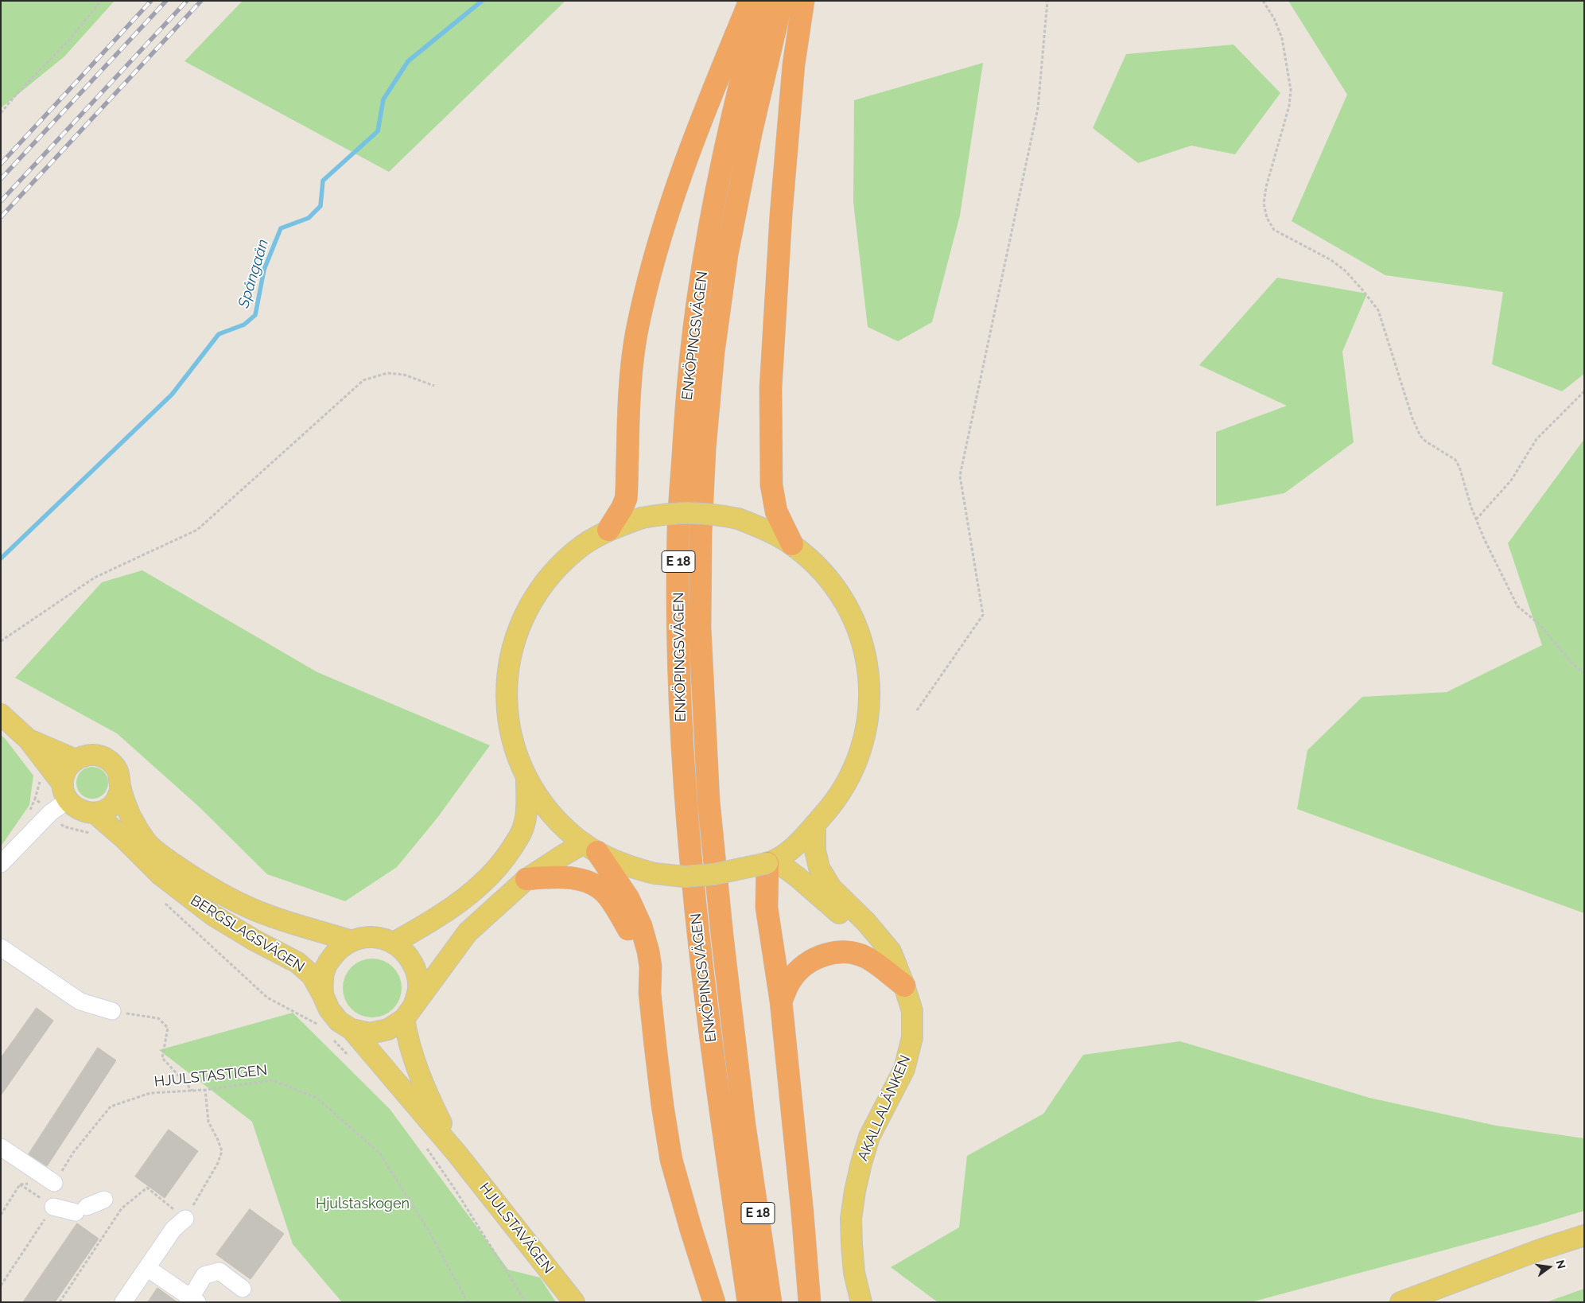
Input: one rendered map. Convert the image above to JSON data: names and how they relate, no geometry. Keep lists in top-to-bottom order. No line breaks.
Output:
{"streets":{"highway":["ENKÖPINGSVÄGEN","E 18"],"main road":["BERGSLAGSVÄGEN","AKALLALÄNKEN","HJULSTAVÄGEN"],"path":["HJULSTASTIGEN"]},"crossings":[["BERGSLAGSVÄGEN","HJULSTAVÄGEN"]],"water":["Spångaån"],"parks":["Hjulstaskogen"],"north":"right"}
